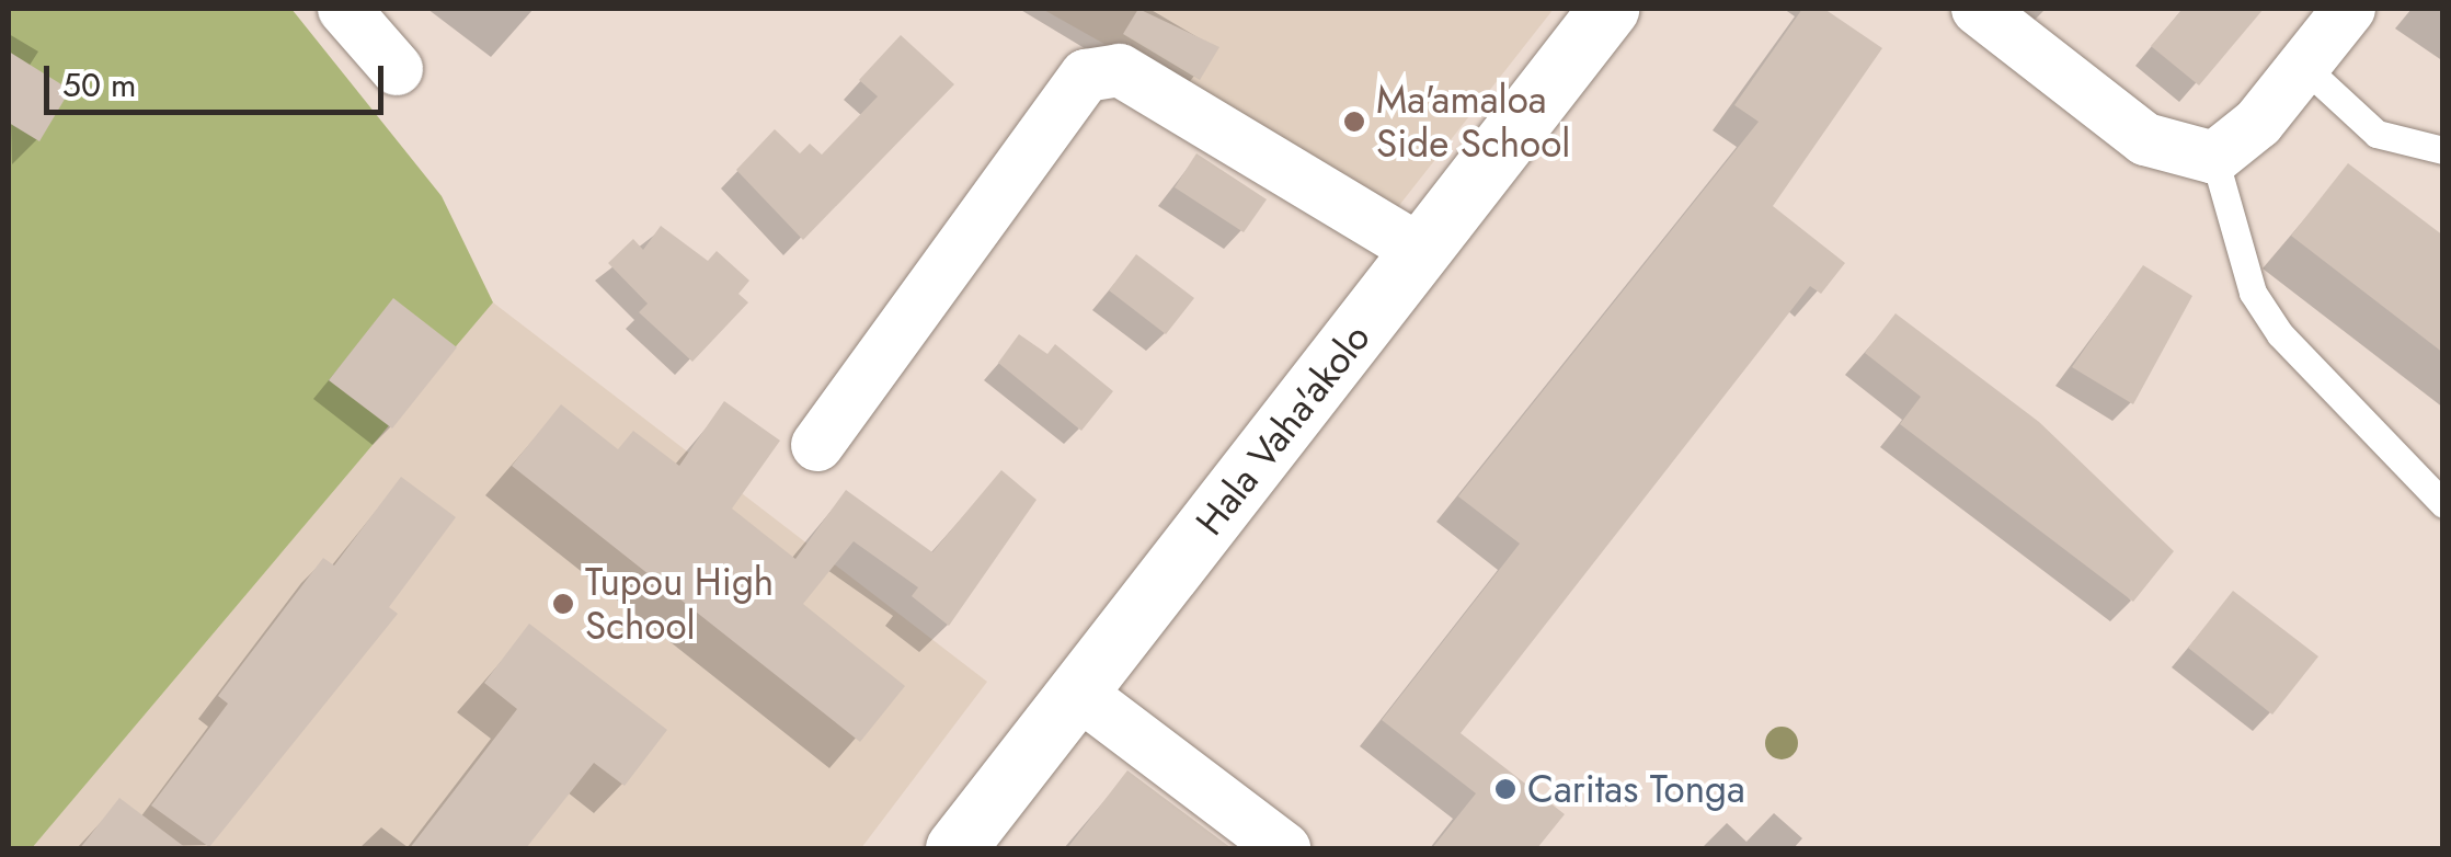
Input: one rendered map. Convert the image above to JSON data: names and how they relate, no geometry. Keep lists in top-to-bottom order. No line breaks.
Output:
{"streets":{"main road":["Hala Vaha'akolo"]},"places":["Ma'amaloa Side School","Tupou High School","Caritas Tonga"],"scale_bar":"50 m"}
